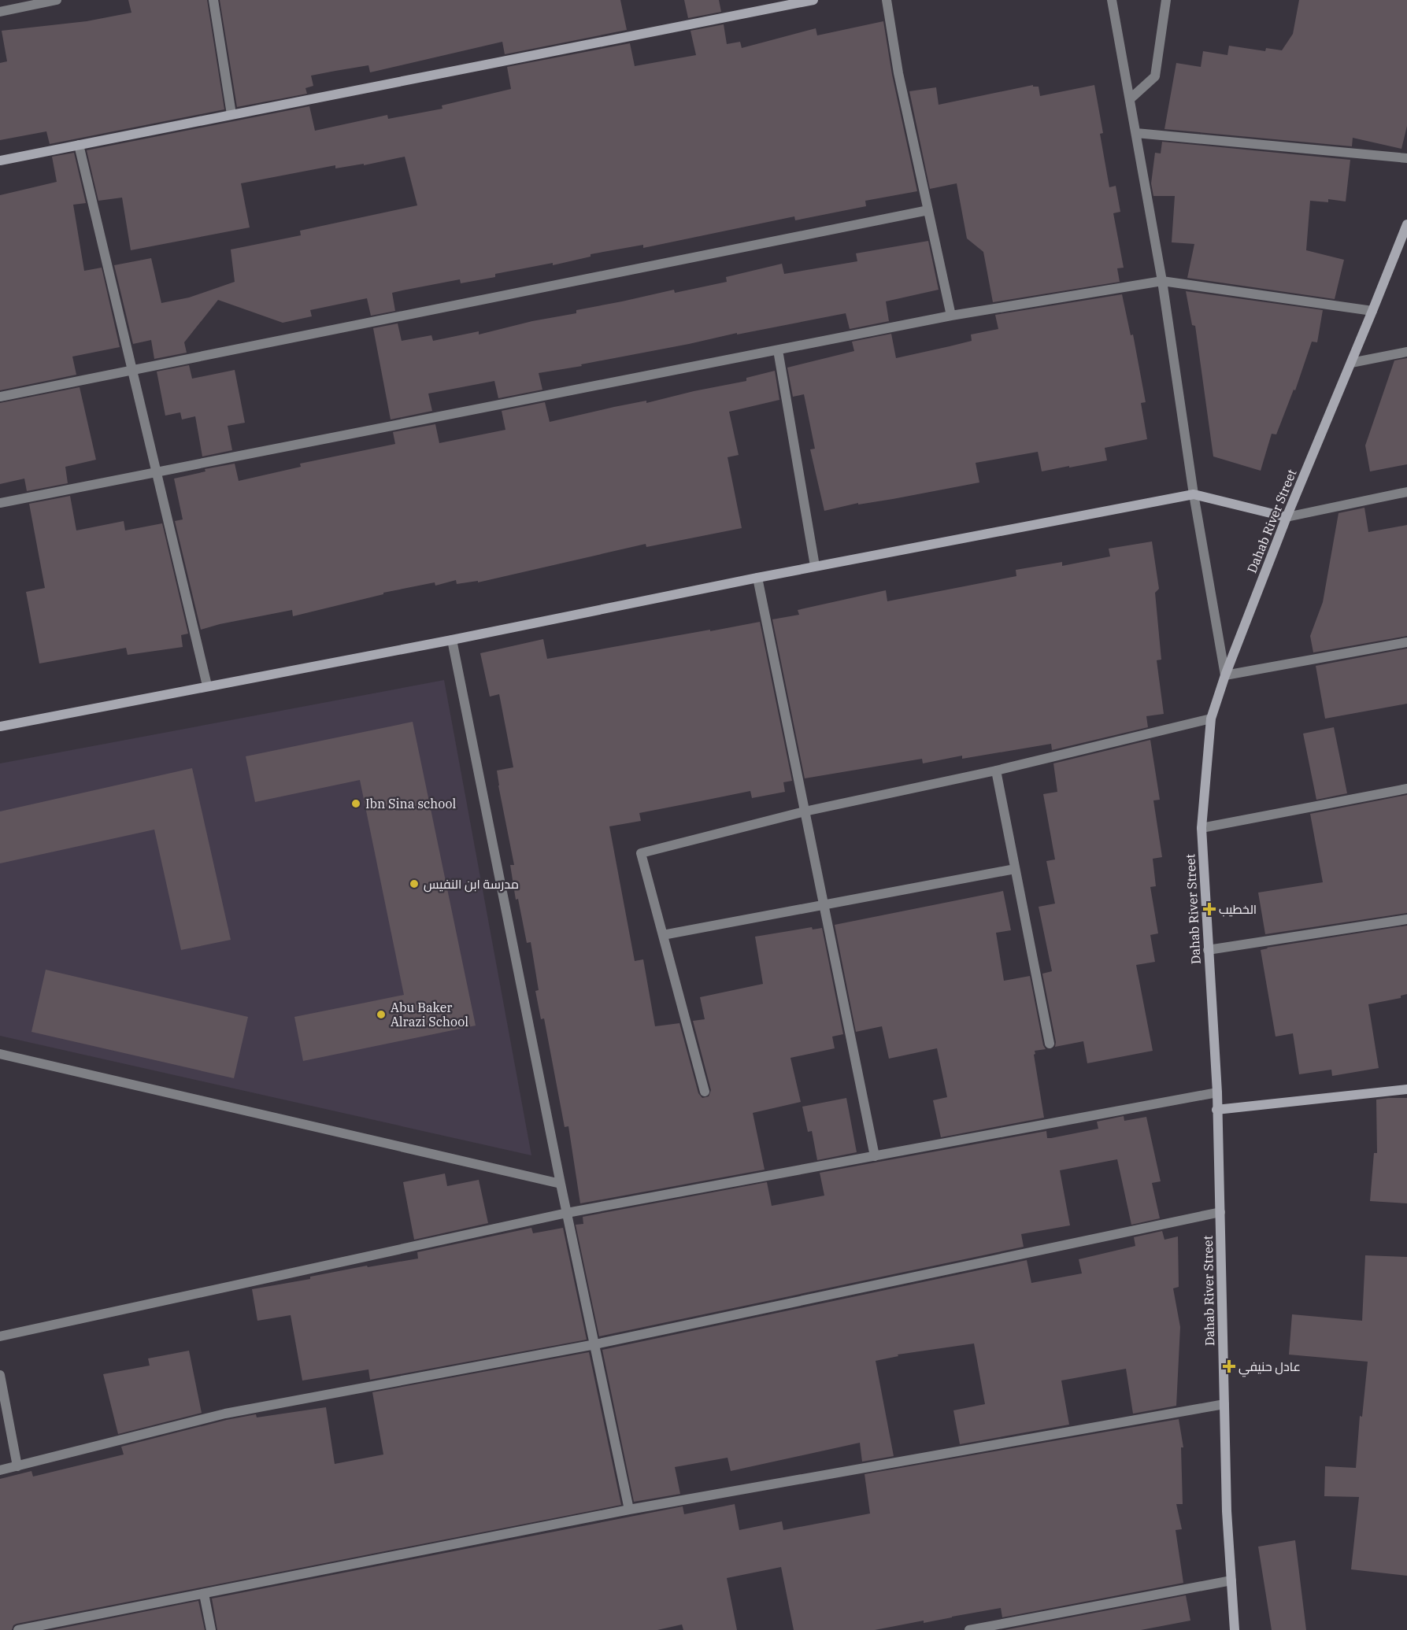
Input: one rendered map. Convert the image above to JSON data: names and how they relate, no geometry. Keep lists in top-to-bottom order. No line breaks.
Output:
{"streets":{"street":["Dahab River Street"]},"places":{"other":["Ibn Sina school","مدرسة ابن النفيس","Abu Baker Alrazi School"],"health":["الخطيب","عادل حنيفي"]}}
